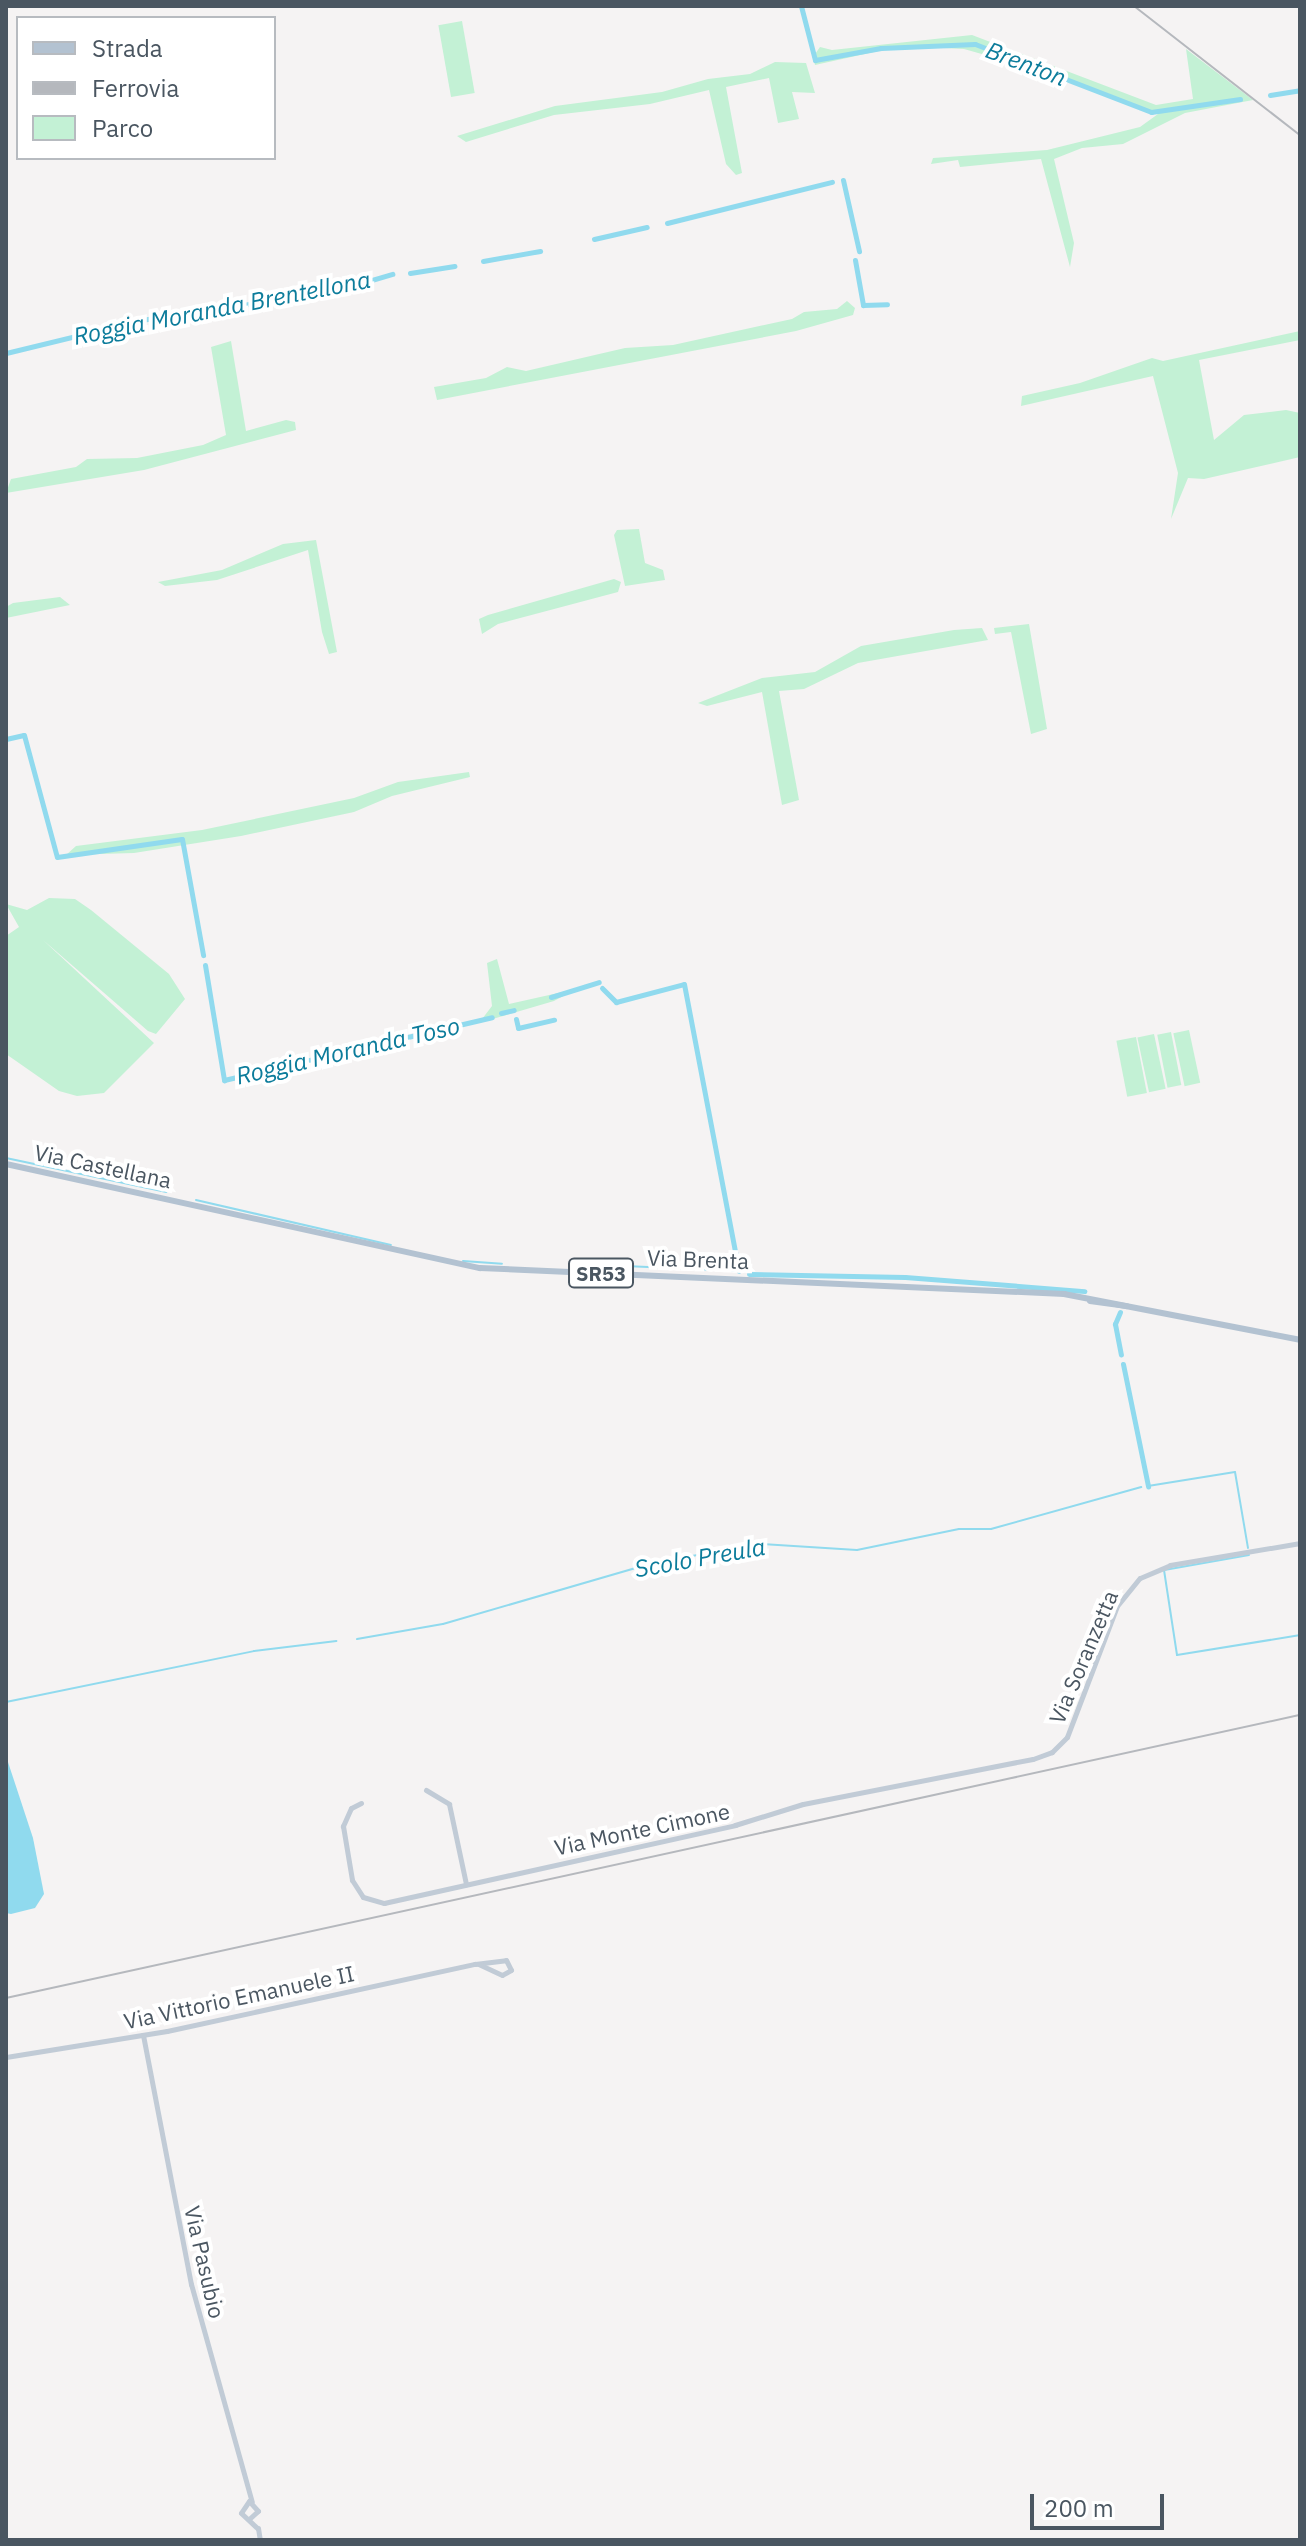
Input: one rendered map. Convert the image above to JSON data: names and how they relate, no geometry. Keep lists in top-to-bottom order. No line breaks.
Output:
{"streets":{"main road":["Via Castellana","Via Brenta","SR53","Via Soranzetta","Via Monte Cimone","Via Vittorio Emanuele II","Via Pasubio"]},"crossings":[["Via Castellana","Via Brenta"],["Via Soranzetta","Via Monte Cimone"],["Via Vittorio Emanuele II","Via Pasubio"]],"water":["Brenton","Roggia Moranda Brentellona","Roggia Moranda Toso","Scolo Preula"],"legend":["Strada","Ferrovia","Parco"],"scale_bar":"200 m"}
